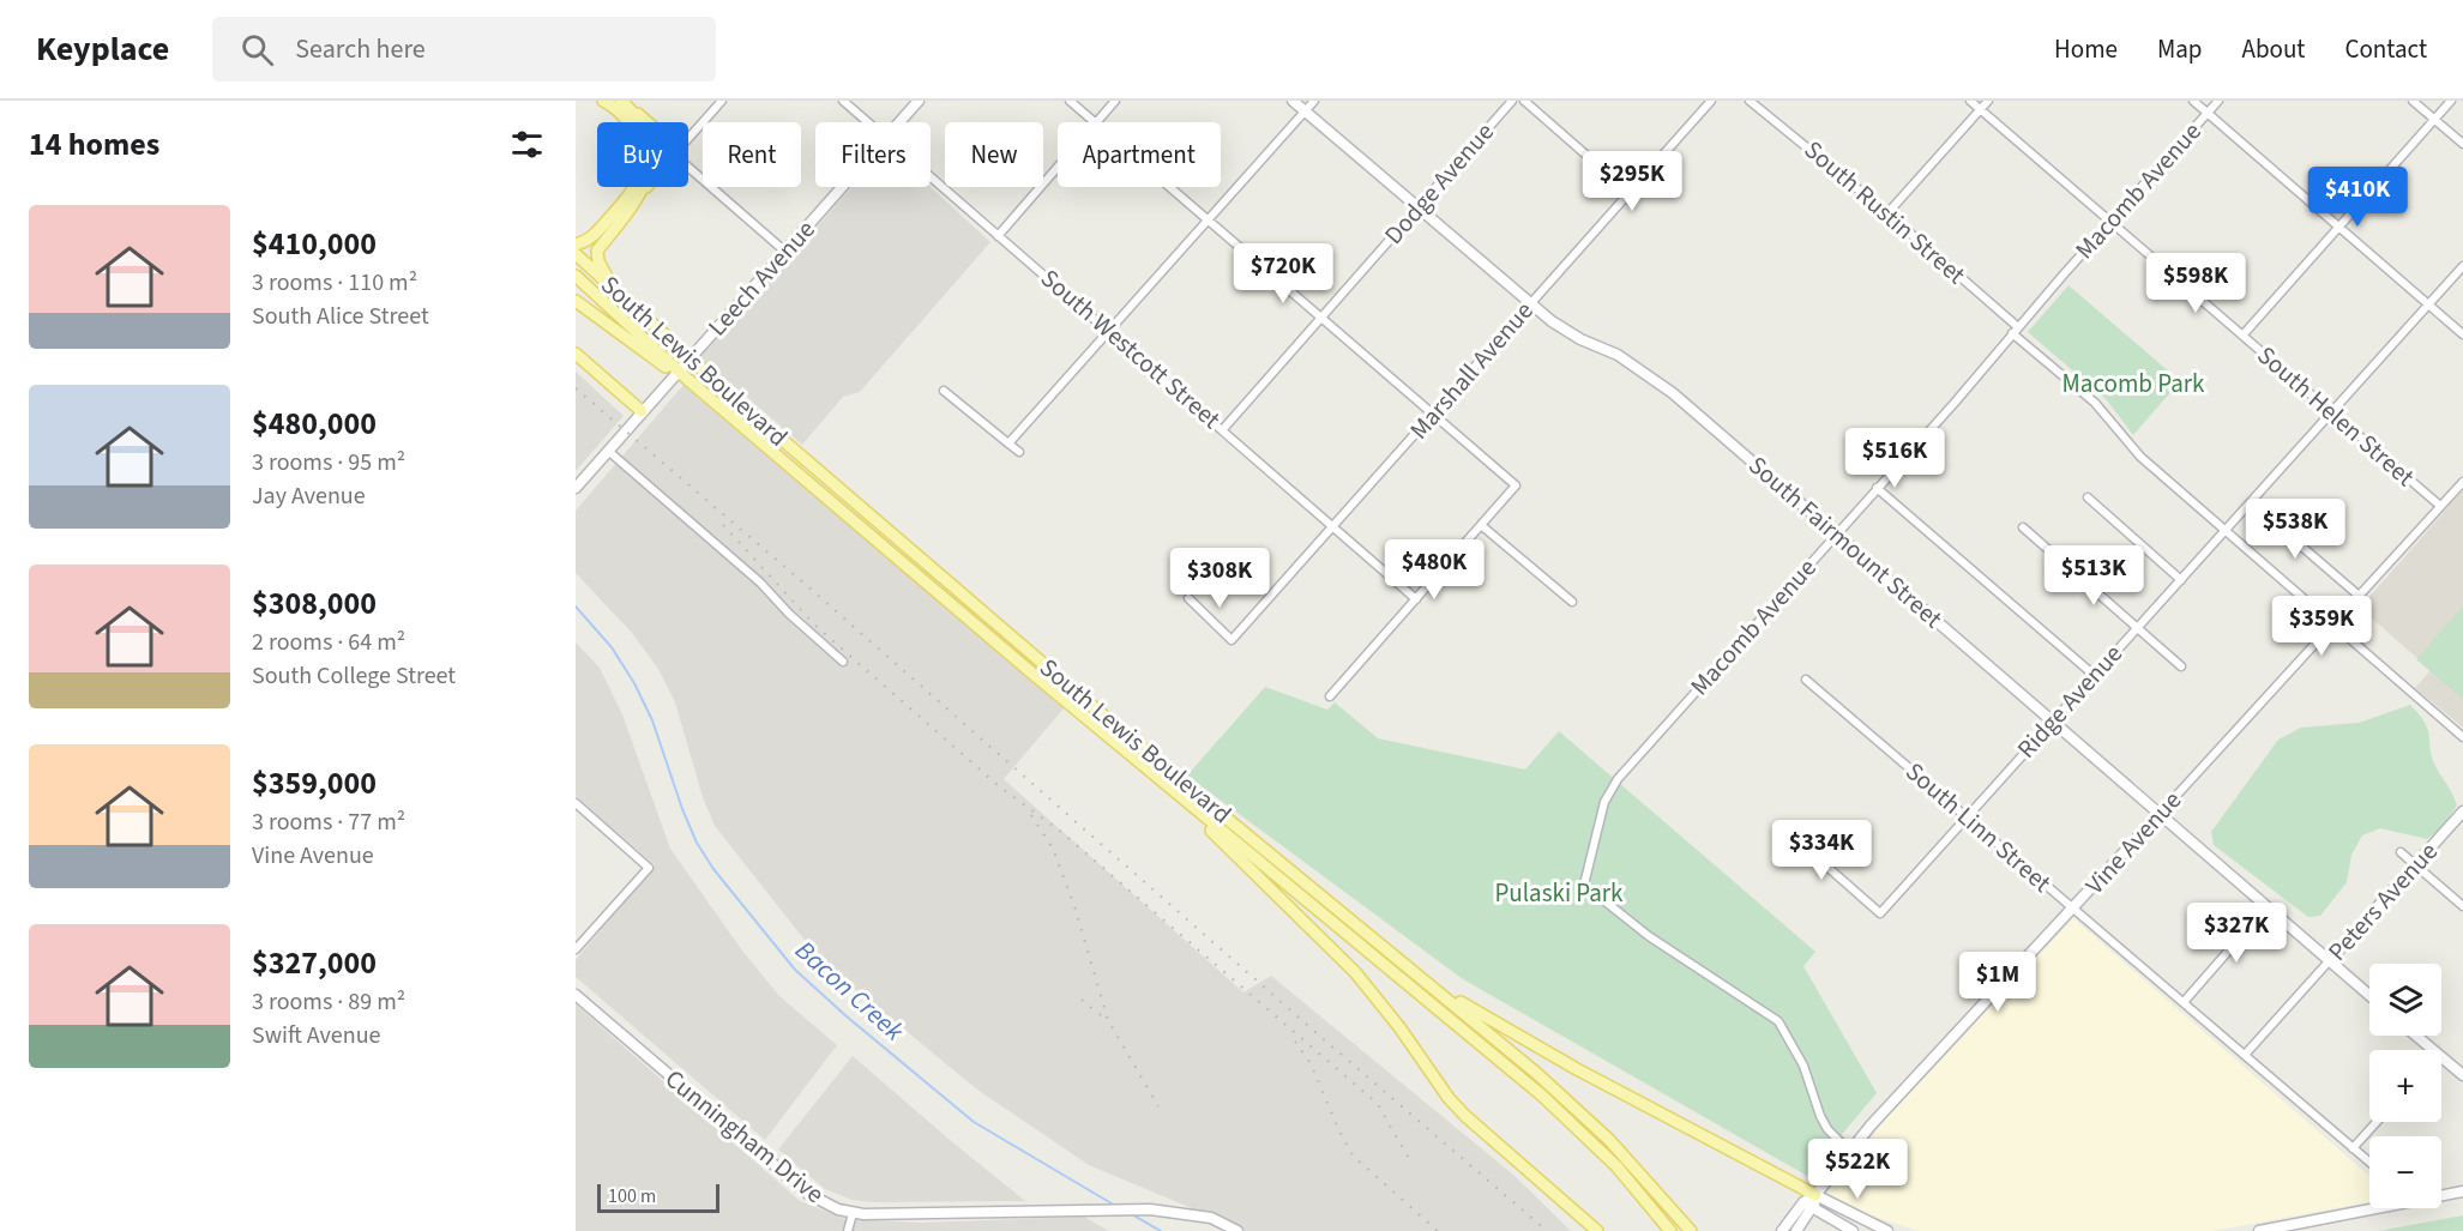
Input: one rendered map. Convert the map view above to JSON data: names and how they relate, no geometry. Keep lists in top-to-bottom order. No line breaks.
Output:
{"streets":{"main road":["South Lewis Boulevard"],"street":["Dodge Avenue","Macomb Avenue","South Rustin Street","Leech Avenue","South Westcott Street","Marshall Avenue","South Helen Street","South Fairmount Street","Ridge Avenue","South Linn Street","Vine Avenue","Peters Avenue","Cunningham Drive"]},"crossings":[["Dodge Avenue","South Westcott Street"],["Dodge Avenue","South Fairmount Street"],["Macomb Avenue","South Rustin Street"],["Macomb Avenue","South Helen Street"],["Macomb Avenue","South Fairmount Street"],["Macomb Avenue","Vine Avenue"],["South Rustin Street","Ridge Avenue"],["South Rustin Street","Vine Avenue"],["Leech Avenue","South Lewis Boulevard"],["South Westcott Street","Marshall Avenue"],["Marshall Avenue","South Fairmount Street"],["South Helen Street","Ridge Avenue"],["South Helen Street","Vine Avenue"],["South Fairmount Street","Ridge Avenue"],["South Fairmount Street","Vine Avenue"],["South Fairmount Street","Peters Avenue"],["Ridge Avenue","South Linn Street"],["South Linn Street","Vine Avenue"],["South Linn Street","Peters Avenue"]],"water":["Bacon Creek"],"parks":["Macomb Park","Pulaski Park"],"scale_bar":"100 m","page":{"header":"Keyplace","search":"Search here","nav":["Home","Map","About","Contact"],"heading":"14 homes","chip":["Buy","Rent","Filters","New","Apartment"],"price":["$295K","$410K","$720K","$598K","$516K","$538K","$480K","$513K","$308K","$359K","$334K","$327K","$1M","$522K"],"list":[{"name":"$410,000","note":"3 rooms · 110 m² · South Alice Street"},{"name":"$480,000","note":"3 rooms · 95 m² · Jay Avenue"},{"name":"$308,000","note":"2 rooms · 64 m² · South College Street"},{"name":"$359,000","note":"3 rooms · 77 m² · Vine Avenue"},{"name":"$327,000","note":"3 rooms · 89 m² · Swift Avenue"}],"map_buttons":["+","−"],"scale":"100 m"}}
